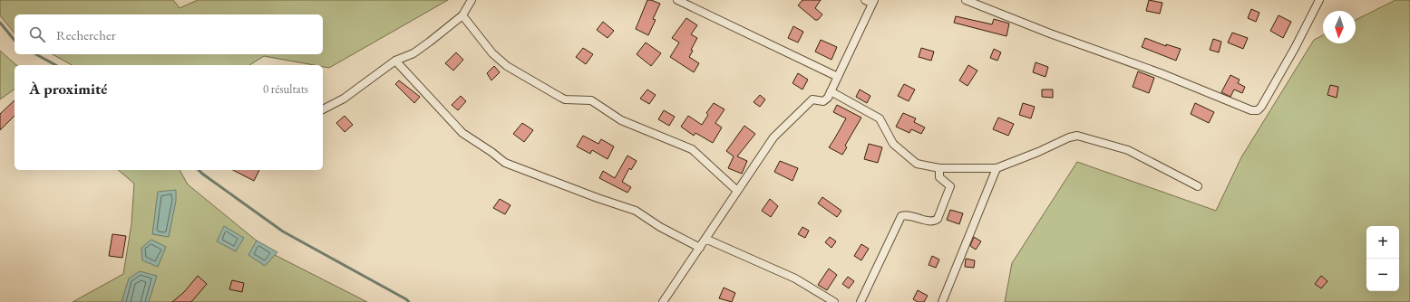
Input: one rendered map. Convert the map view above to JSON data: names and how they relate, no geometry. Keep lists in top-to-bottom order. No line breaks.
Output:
{"north":"bottom","page":{"search":"Rechercher","heading":["À proximité","0 résultats"],"map_buttons":["+","−"]}}
